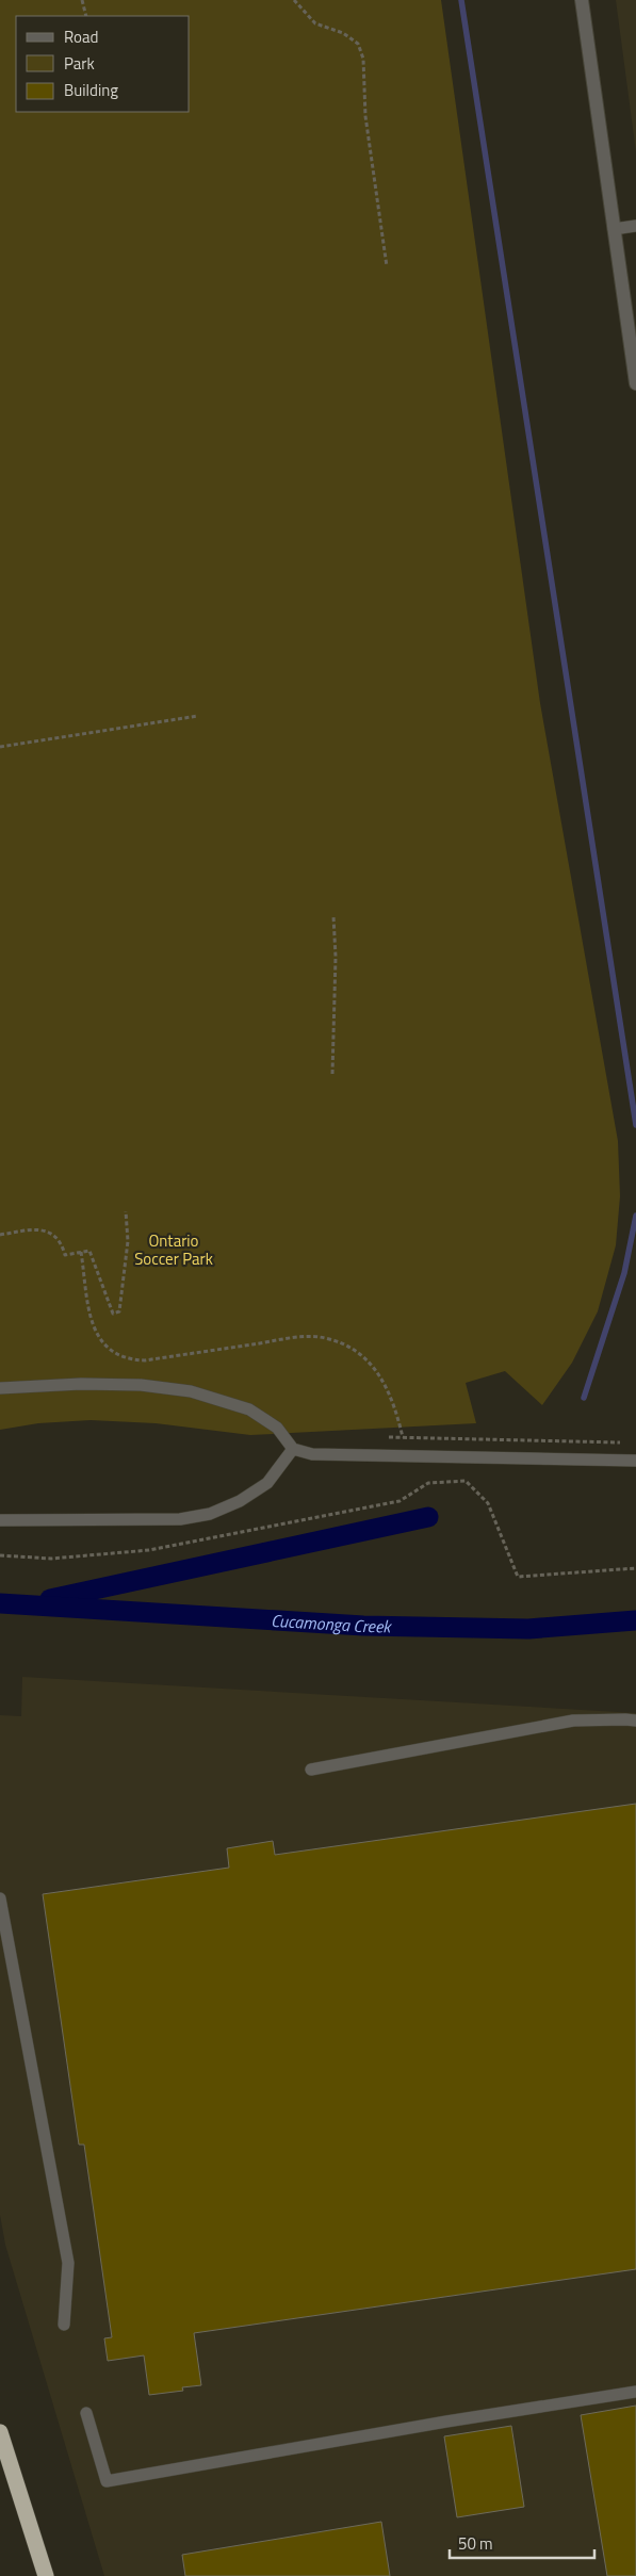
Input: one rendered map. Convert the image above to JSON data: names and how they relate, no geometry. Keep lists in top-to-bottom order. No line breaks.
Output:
{"water":["Cucamonga Creek"],"parks":["Ontario Soccer Park"],"legend":["Road","Park","Building"],"scale_bar":"50 m"}
